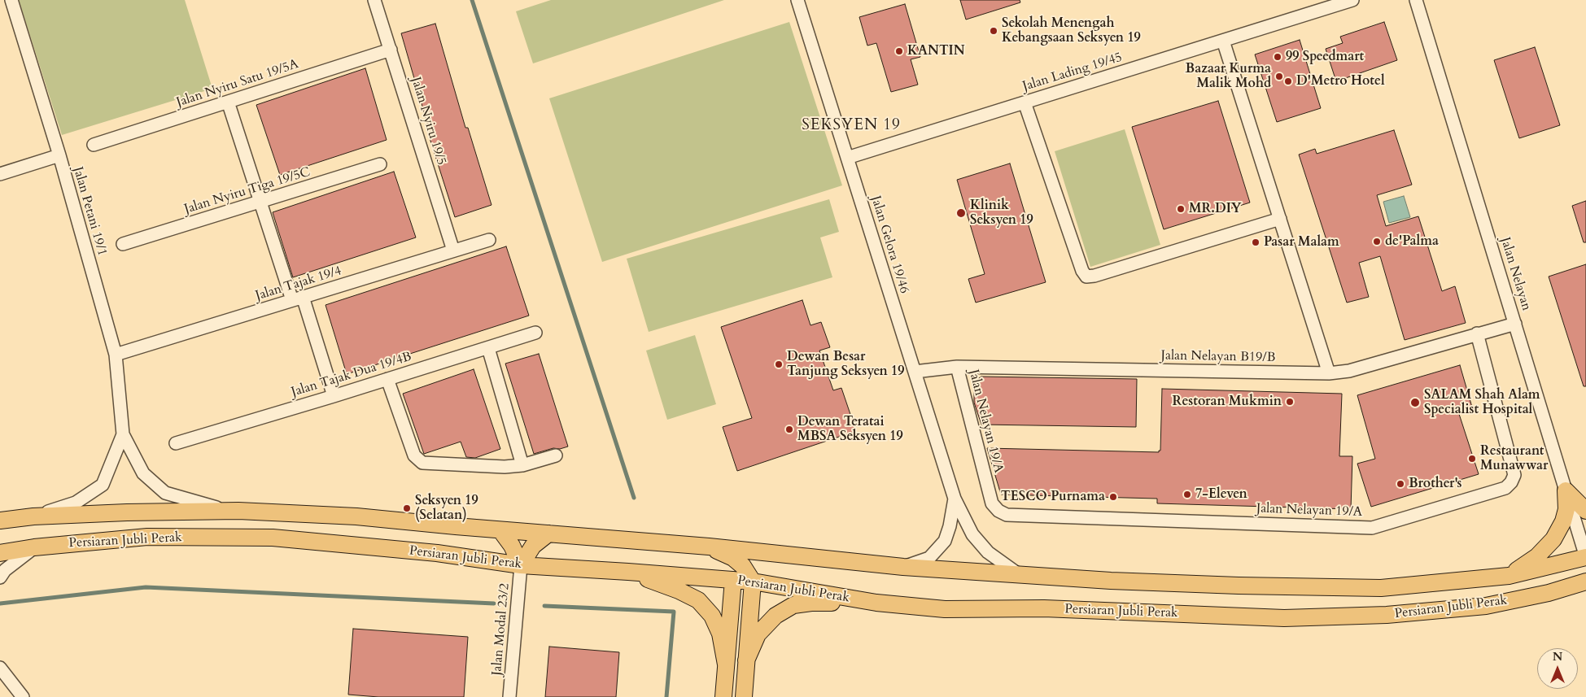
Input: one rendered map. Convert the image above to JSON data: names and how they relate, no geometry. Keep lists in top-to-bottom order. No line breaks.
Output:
{"streets":{"main road":["Persiaran Jubli Perak"],"street":["Jalan Lading 19/45","Jalan Nyiru Satu 19/5A","Jalan Nyiru 19/5","Jalan Nyiru Tiga 19/5C","Jalan Petani 19/1","Jalan Gelora 19/46","Jalan Nelayan","Jalan Tajak 19/4","Jalan Nelayan B19/B","Jalan Tajak Dua 19/4B","Jalan Nelayan 19/A","Jalan Modal 23/2"]},"crossings":[["Jalan Lading 19/45","Jalan Gelora 19/46"],["Jalan Nyiru Satu 19/5A","Jalan Nyiru 19/5"],["Jalan Nyiru 19/5","Jalan Tajak 19/4"],["Jalan Petani 19/1","Jalan Tajak 19/4"],["Jalan Petani 19/1","Persiaran Jubli Perak"],["Jalan Gelora 19/46","Jalan Nelayan B19/B"],["Jalan Gelora 19/46","Persiaran Jubli Perak"],["Jalan Nelayan","Jalan Nelayan B19/B"],["Jalan Nelayan","Persiaran Jubli Perak"],["Jalan Nelayan B19/B","Jalan Nelayan 19/A"],["Persiaran Jubli Perak","Jalan Modal 23/2"]],"districts":["SEKSYEN 19"],"places":["Sekolah Menengah Kebangsaan Seksyen 19","KANTIN","99 Speedmart","Bazaar Kurma Malik Mohd","D'Metro Hotel","MR.DIY","Klinik Seksyen 19","de'Palma","Pasar Malam","Dewan Besar Tanjung Seksyen 19","Restoran Mukmin","SALAM Shah Alam Specialist Hospital","Dewan Teratai MBSA Seksyen 19","Restaurant Munawwar","Brother's","7-Eleven","TESCO Purnama","Seksyen 19 (Selatan)"],"north":"top"}
